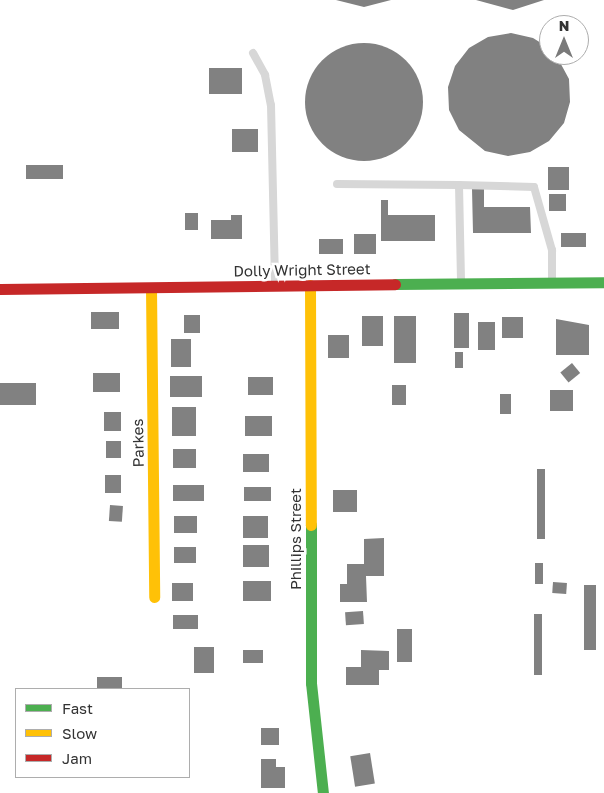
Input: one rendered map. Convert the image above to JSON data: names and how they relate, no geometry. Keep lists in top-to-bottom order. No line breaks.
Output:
{"streets":{"street":["Dolly Wright Street","Parkes","Phillips Street"]},"crossings":[["Dolly Wright Street","Parkes"],["Dolly Wright Street","Phillips Street"]],"legend":["Fast","Slow","Jam"],"north":"top"}
